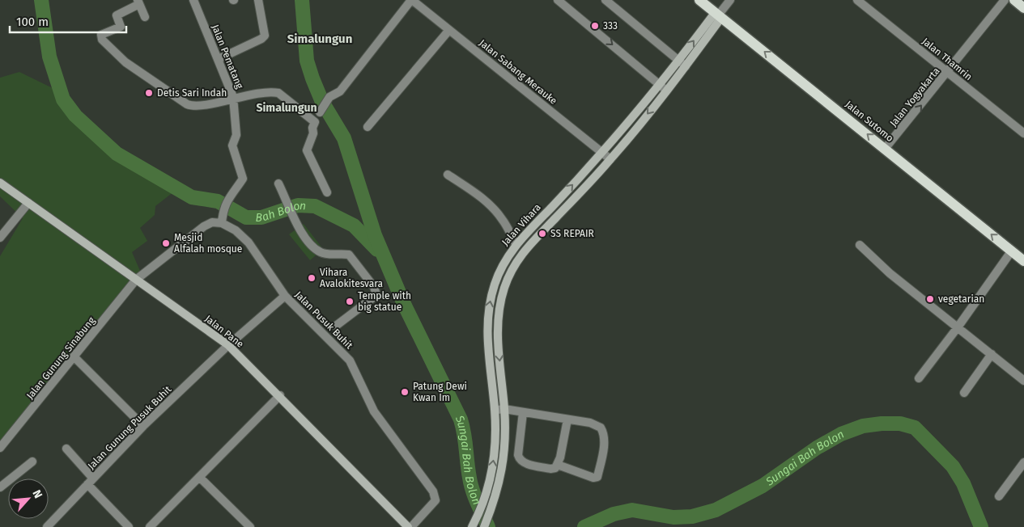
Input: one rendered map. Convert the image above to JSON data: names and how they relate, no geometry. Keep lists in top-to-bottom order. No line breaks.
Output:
{"streets":{"main road":["Jalan Sutomo"],"street":["Jalan Pematang","Jalan Thamrin","Jalan Sabang Merauke","Jalan Yogyakarta","Jalan Vihara","Jalan Pusuk Buhit","Jalan Pane","Jalan Gunung Sinabung","Jalan Gunung Pusuk Buhit"]},"crossings":[["Jalan Thamrin","Jalan Yogyakarta"],["Jalan Sabang Merauke","Jalan Vihara"],["Jalan Yogyakarta","Jalan Sutomo"],["Jalan Sutomo","Jalan Vihara"],["Jalan Pusuk Buhit","Jalan Pane"],["Jalan Pusuk Buhit","Jalan Gunung Pusuk Buhit"],["Jalan Pane","Jalan Gunung Sinabung"],["Jalan Pane","Jalan Gunung Pusuk Buhit"]],"one_way":["Jalan Yogyakarta","Jalan Sutomo"],"districts":["Simalungun","Simalungun"],"water":["Bah Bolon","Sungai Bah Bolon"],"places":["333","Detis Sari Indah","SS REPAIR","Mesjid Alfalah mosque","Vihara Avalokitesvara","vegetarian","Temple with big statue","Patung Dewi Kwan Im"],"scale_bar":"100 m","north":"top right"}
